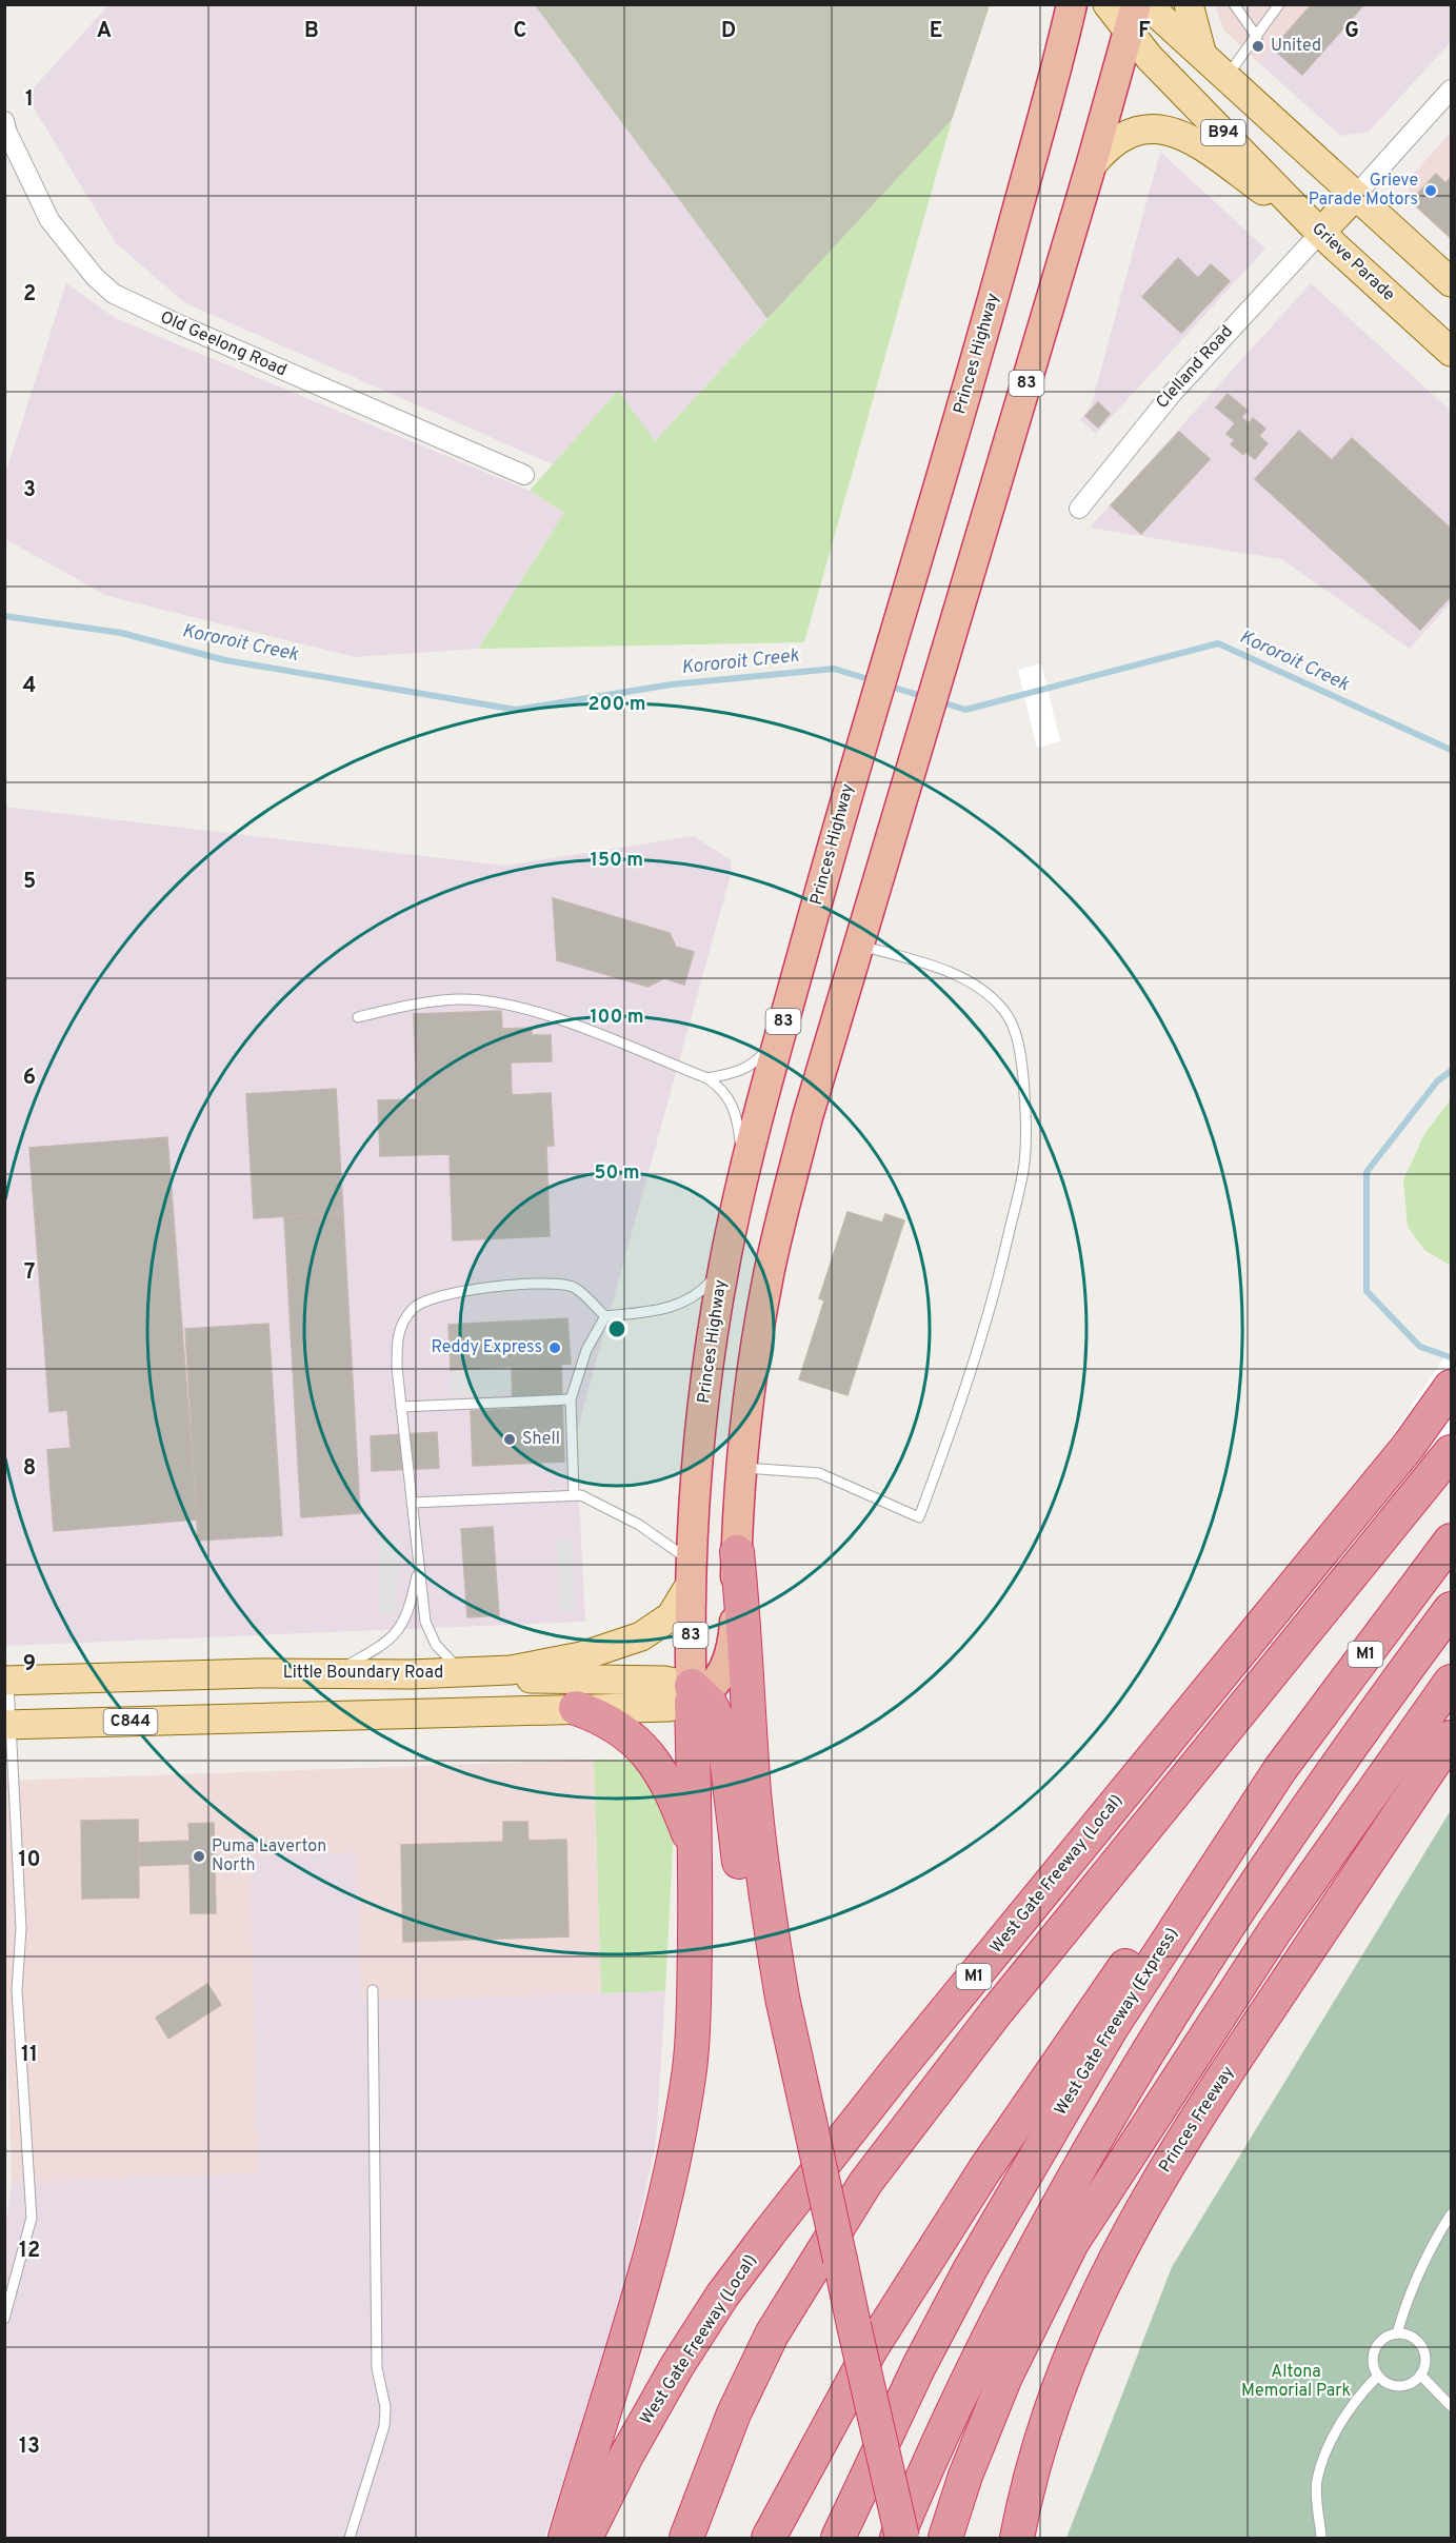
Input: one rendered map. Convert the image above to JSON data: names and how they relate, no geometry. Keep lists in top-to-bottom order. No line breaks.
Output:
{"streets":{"highway":["Princes Highway","83","M1","West Gate Freeway (Local)","West Gate Freeway (Express)","Princes Freeway"],"main road":["B94","Grieve Parade","Little Boundary Road","C844"],"street":["Old Geelong Road","Clelland Road"]},"crossings":[["Grieve Parade","Clelland Road"],["Grieve Parade","83"],["Princes Highway","Little Boundary Road"],["Princes Highway","C844"]],"water":["Kororoit Creek"],"parks":["Altona Memorial Park"],"places":["United","Grieve Parade Motors","Reddy Express","Shell","Puma Laverton North"],"grid":{"columns":["A","B","C","D","E","F","G"],"rows":["1","2","3","4","5","6","7","8","9","10","11","12","13"]},"rings":["200 m","150 m","100 m","50 m"]}
